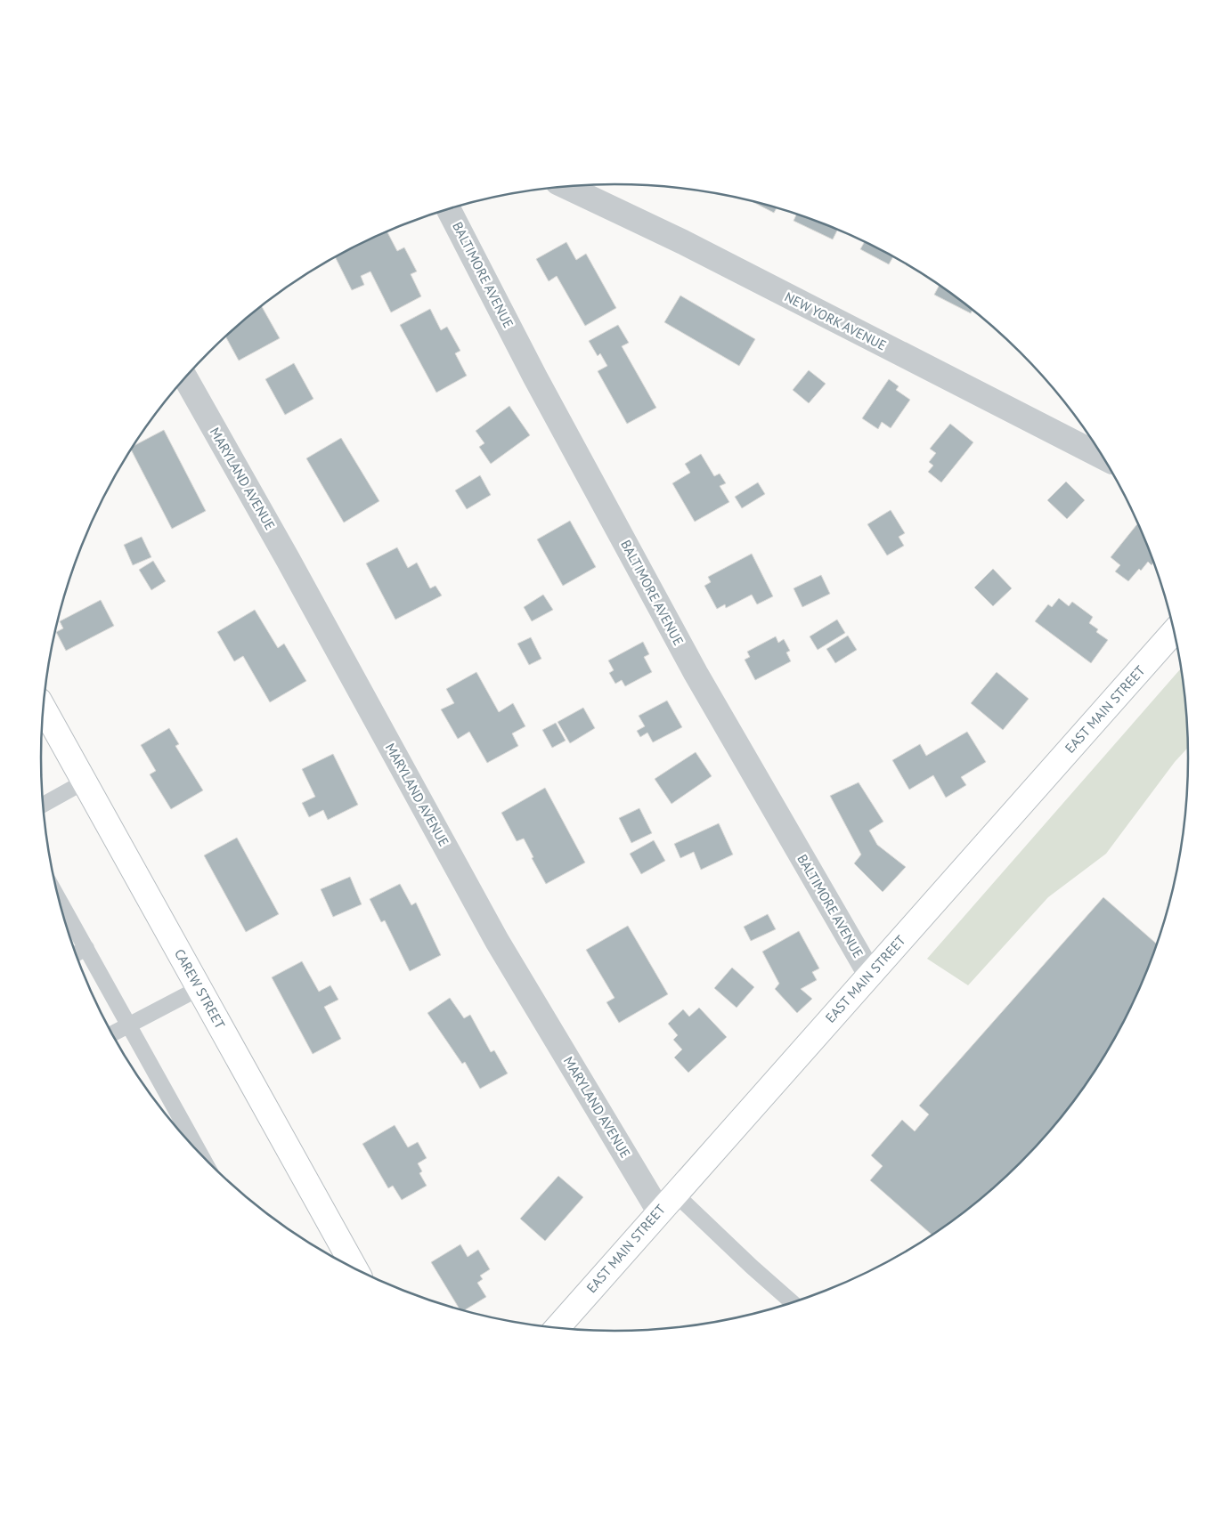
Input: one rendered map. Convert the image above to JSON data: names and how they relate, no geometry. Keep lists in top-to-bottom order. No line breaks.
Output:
{"streets":{"main road":["EAST MAIN STREET","CAREW STREET"],"street":["BALTIMORE AVENUE","NEW YORK AVENUE","MARYLAND AVENUE"]},"crossings":[["BALTIMORE AVENUE","EAST MAIN STREET"],["MARYLAND AVENUE","EAST MAIN STREET"]]}
